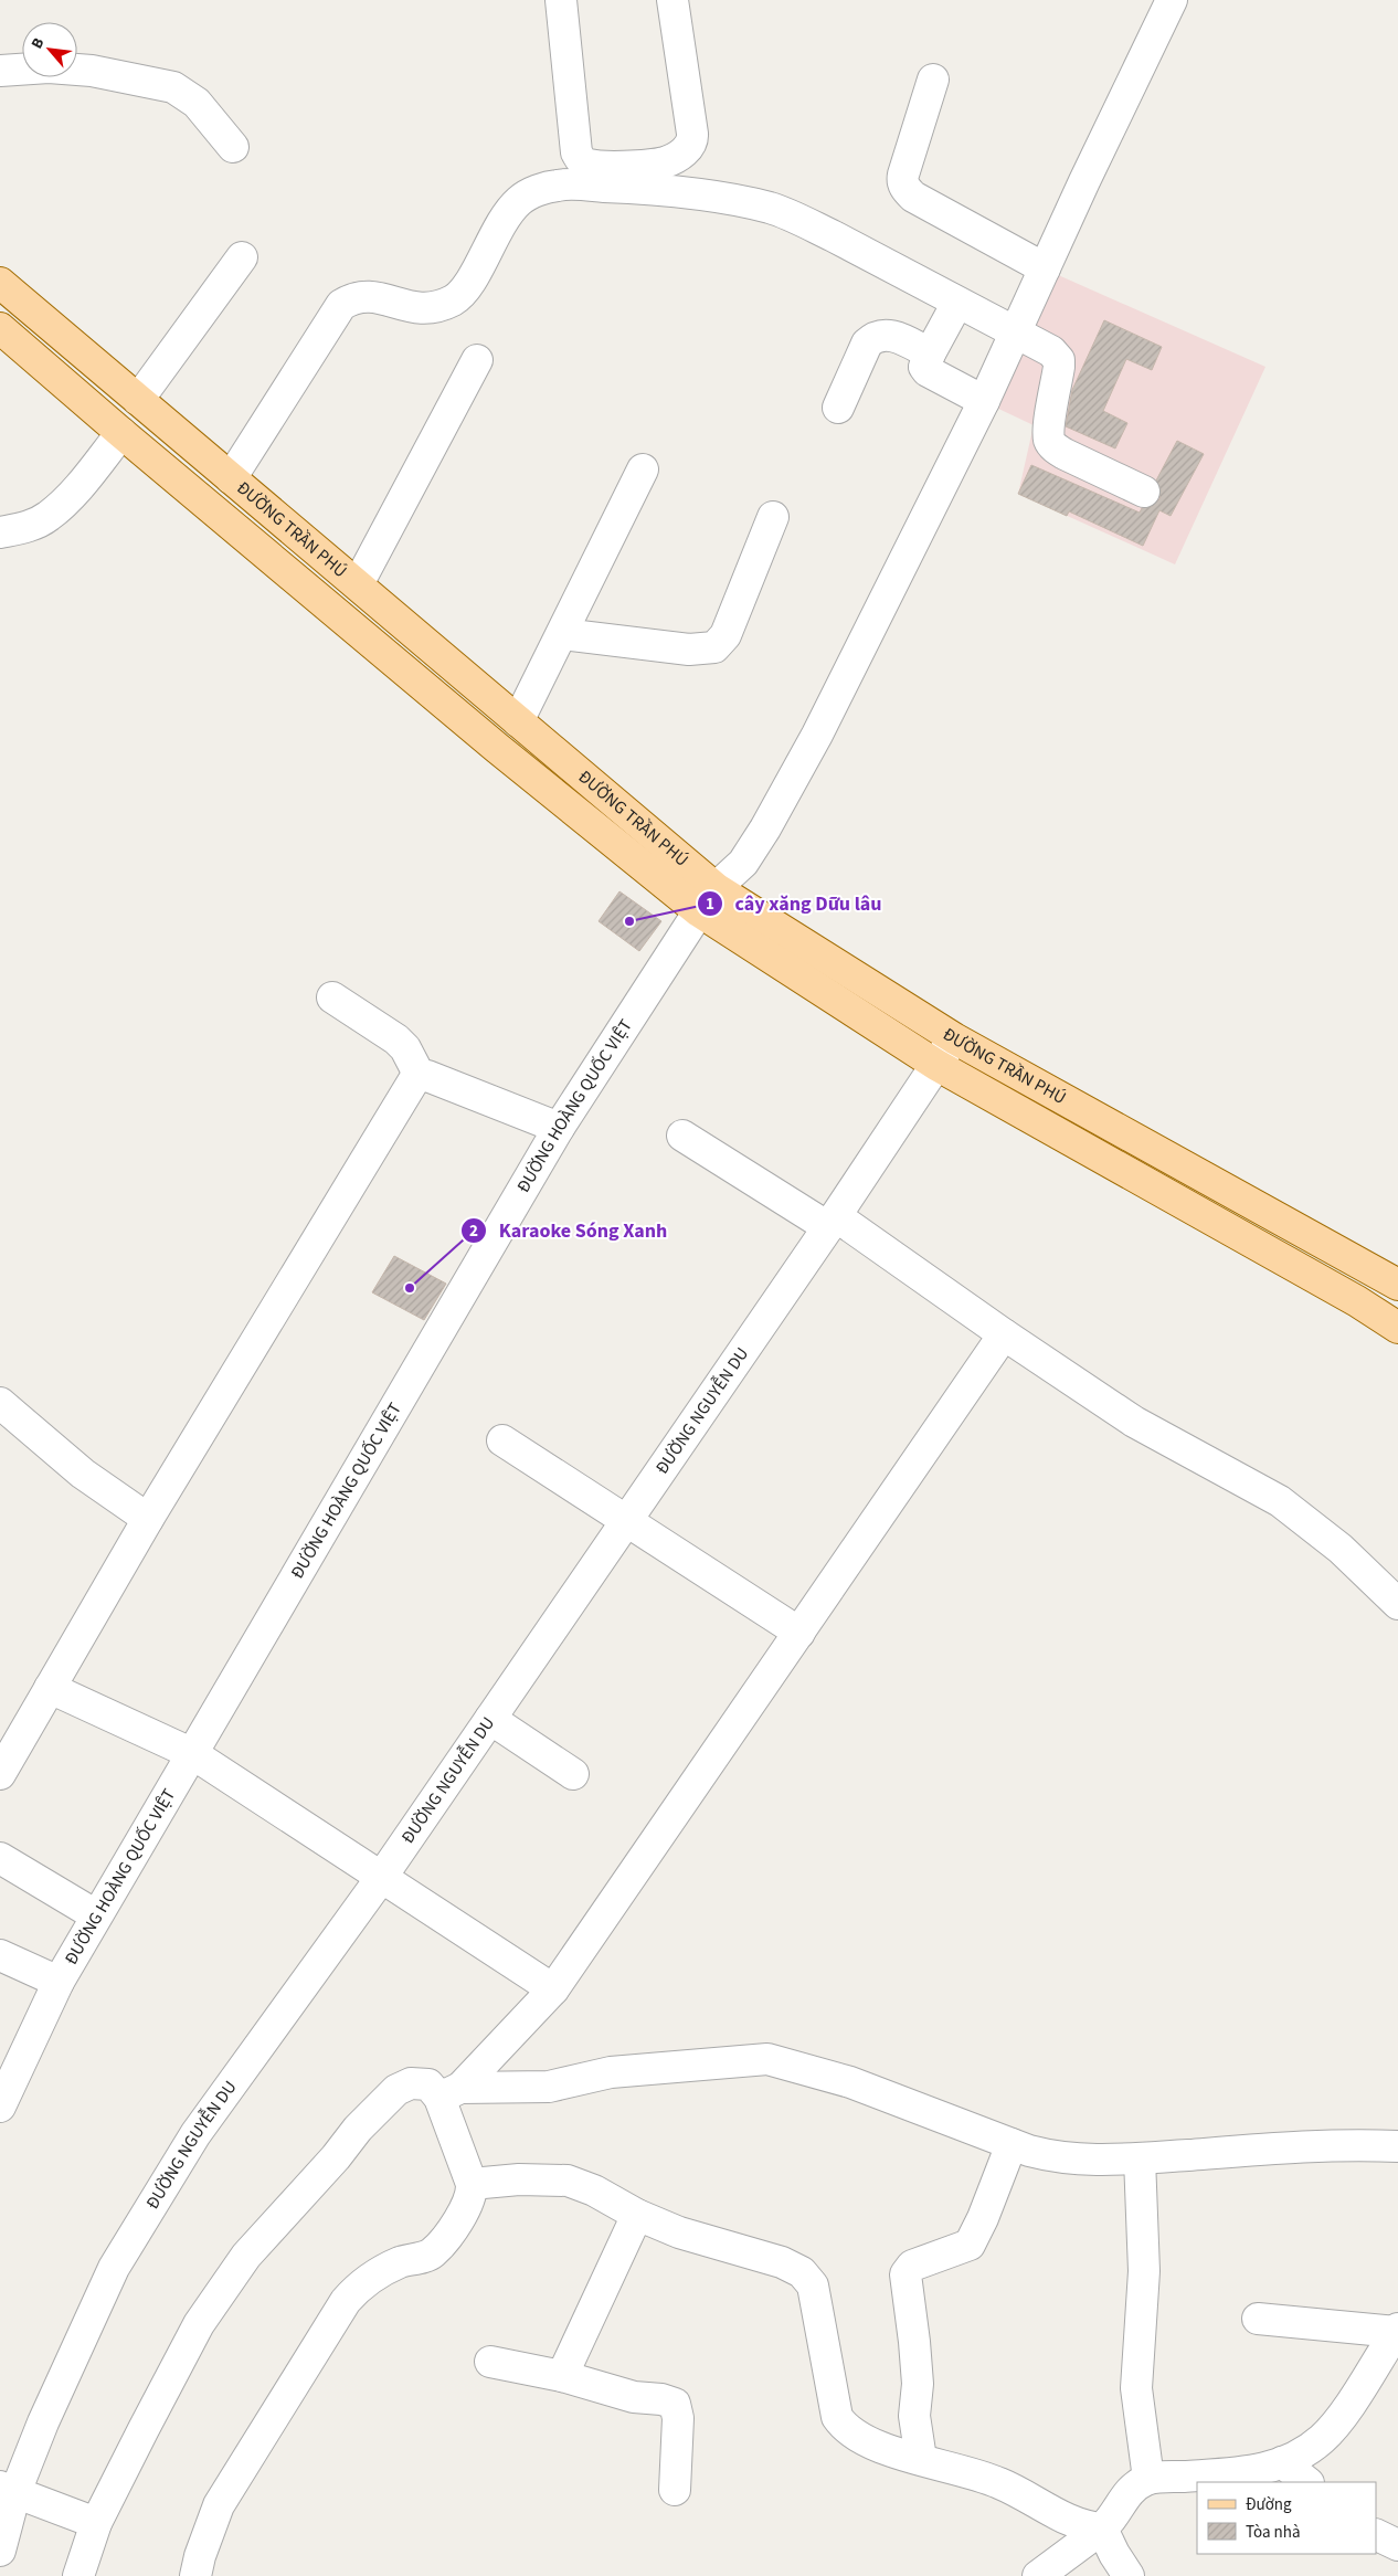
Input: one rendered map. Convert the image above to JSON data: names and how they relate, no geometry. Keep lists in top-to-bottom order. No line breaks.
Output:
{"streets":{"main road":["ĐƯỜNG TRẦN PHÚ"],"street":["ĐƯỜNG HOÀNG QUỐC VIỆT","ĐƯỜNG NGUYỄN DU"]},"crossings":[["ĐƯỜNG TRẦN PHÚ","ĐƯỜNG HOÀNG QUỐC VIỆT"],["ĐƯỜNG TRẦN PHÚ","ĐƯỜNG NGUYỄN DU"]],"places":["cây xăng Dữu lâu","Karaoke Sóng Xanh"],"legend":["Đường","Tòa nhà"],"north":"top left"}
